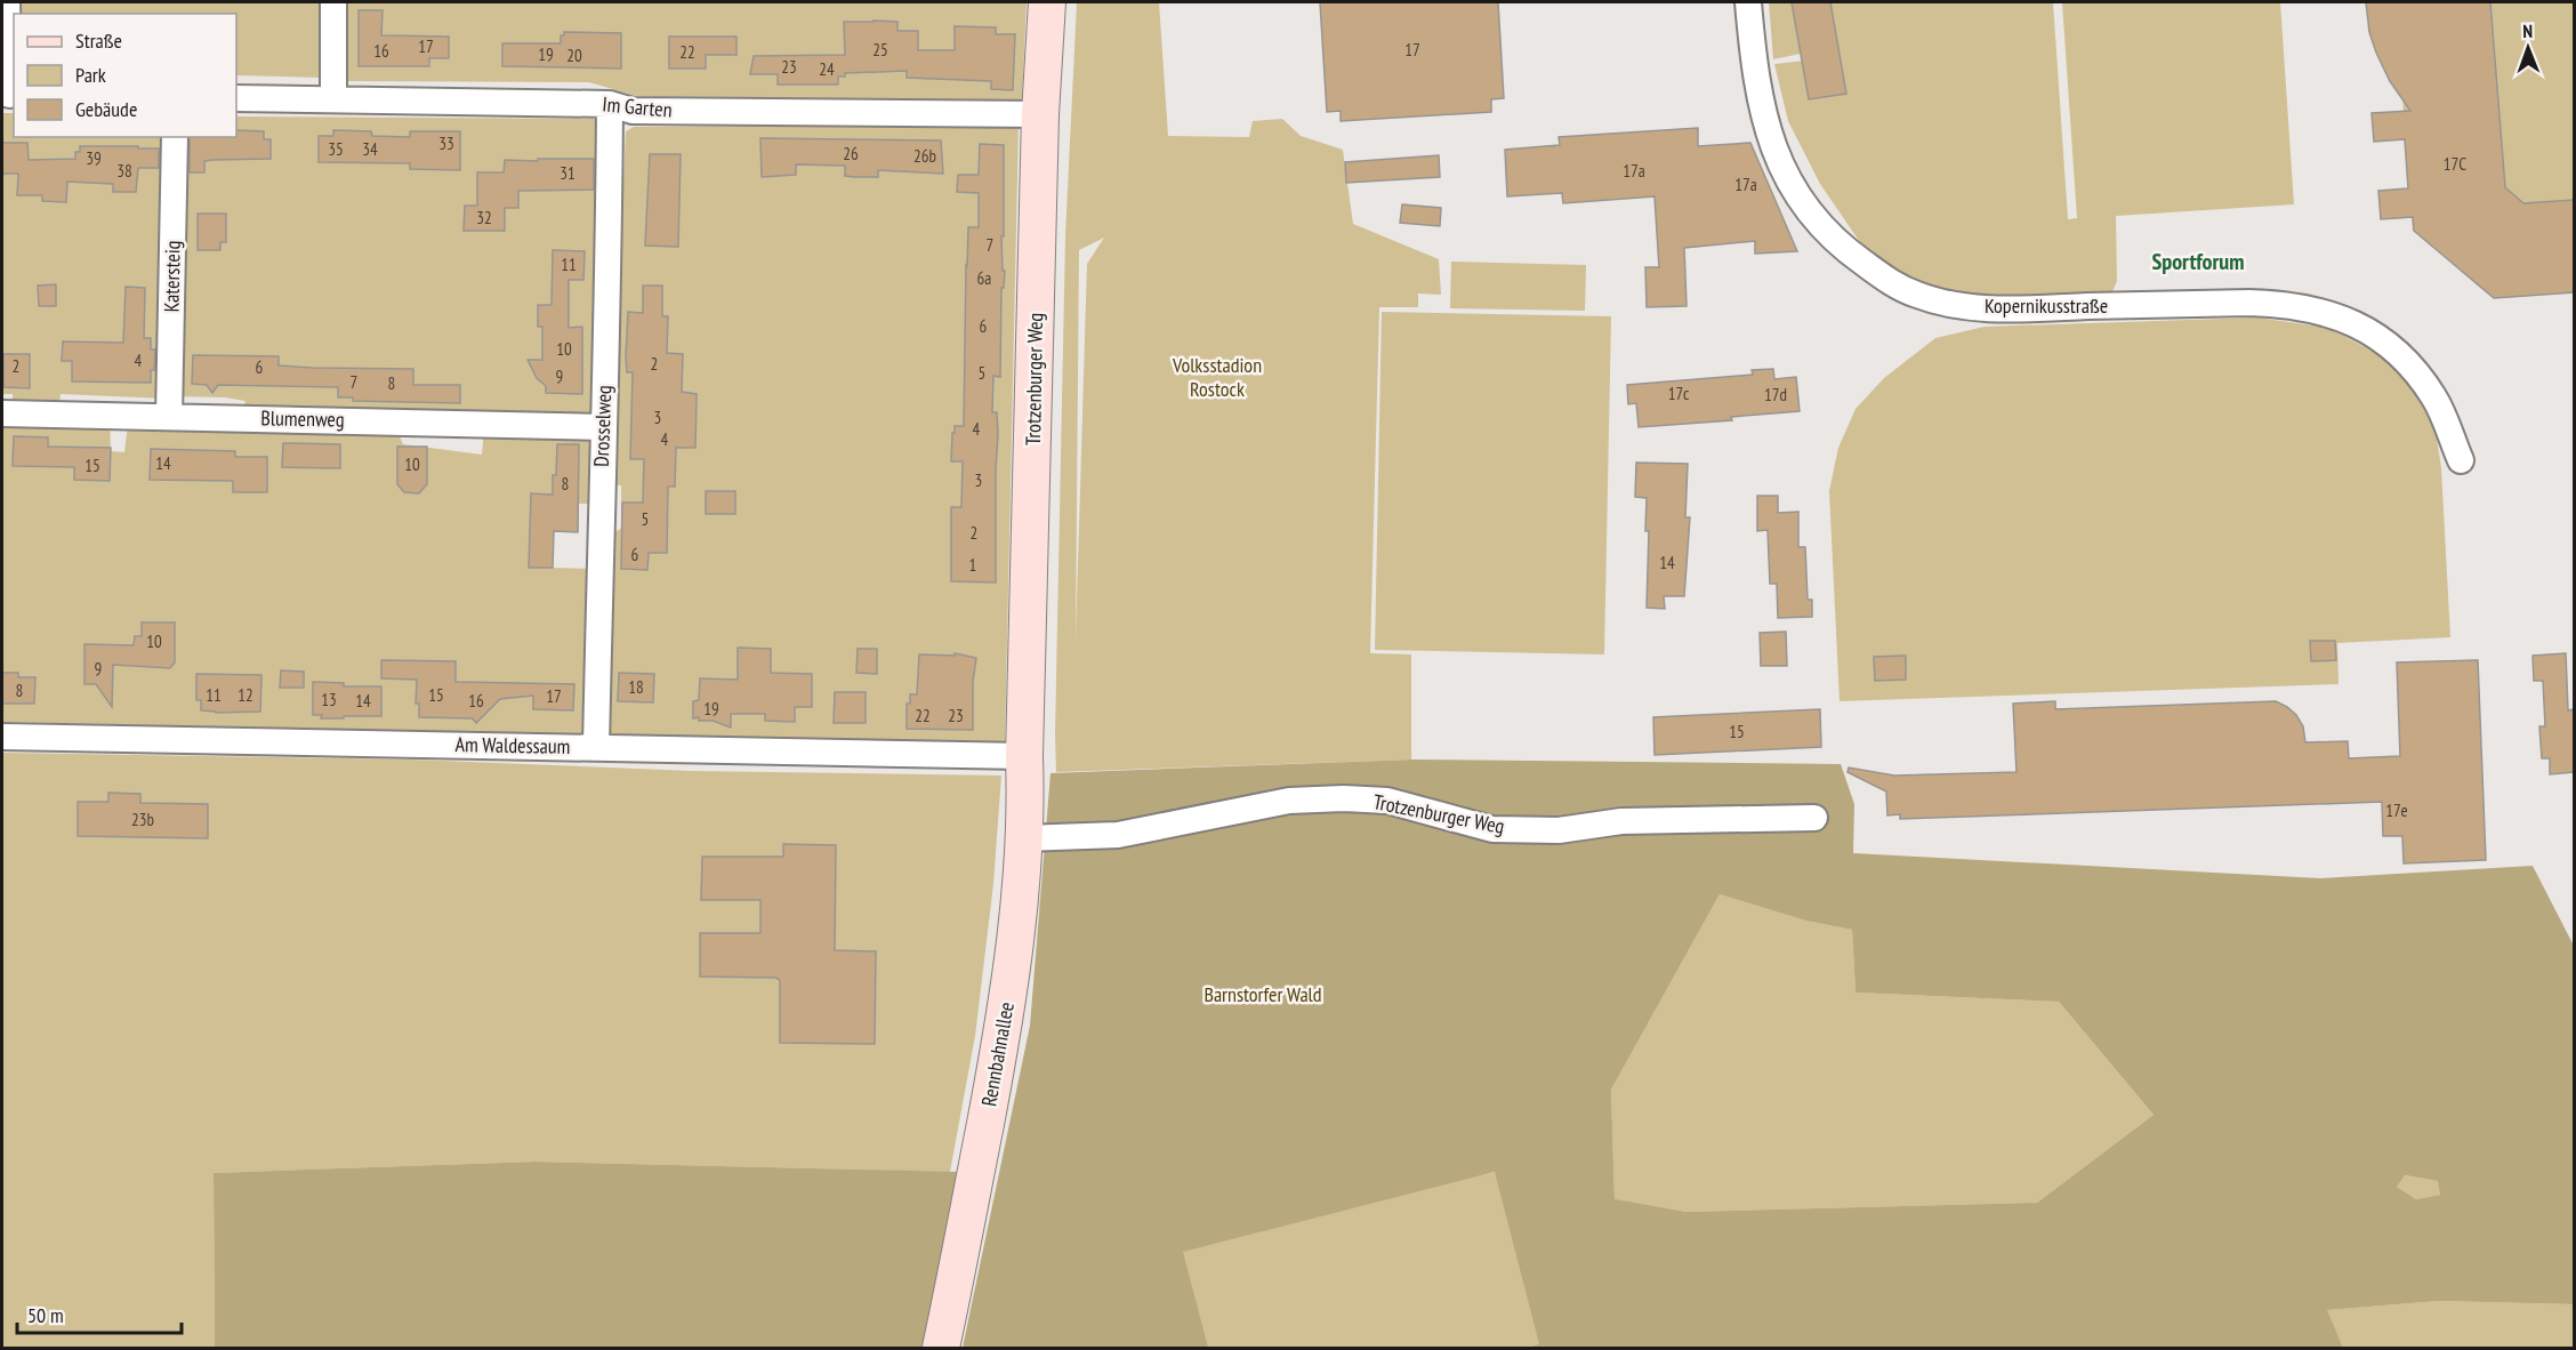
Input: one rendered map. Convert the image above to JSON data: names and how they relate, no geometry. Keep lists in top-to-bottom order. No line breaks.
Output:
{"streets":{"street":["Im Garten","Katersteig","Kopernikusstraße","Trotzenburger Weg","Blumenweg","Drosselweg","Am Waldessaum","Rennbahnallee"]},"crossings":[["Im Garten","Trotzenburger Weg"],["Im Garten","Drosselweg"],["Katersteig","Blumenweg"],["Trotzenburger Weg","Am Waldessaum"],["Trotzenburger Weg","Rennbahnallee"],["Blumenweg","Drosselweg"],["Drosselweg","Am Waldessaum"],["Am Waldessaum","Rennbahnallee"]],"districts":["Sportforum"],"parks":["Volksstadion Rostock","Barnstorfer Wald"],"house_numbers":["17","25","17","16","22","19","20","23","24","33","35","34","26","26b","39","17C","38","17a","31","17a","32","7","11","6a","6","10","4","2","2","6","5","9","7","8","17c","17d","3","4","4","14","10","15","3","8","5","2","6","14","1","10","9","18","8","11","12","15","17","13","14","16","19","22","23","15","17e","23b"],"legend":["Straße","Park","Gebäude"],"scale_bar":"50 m","north":"top"}
